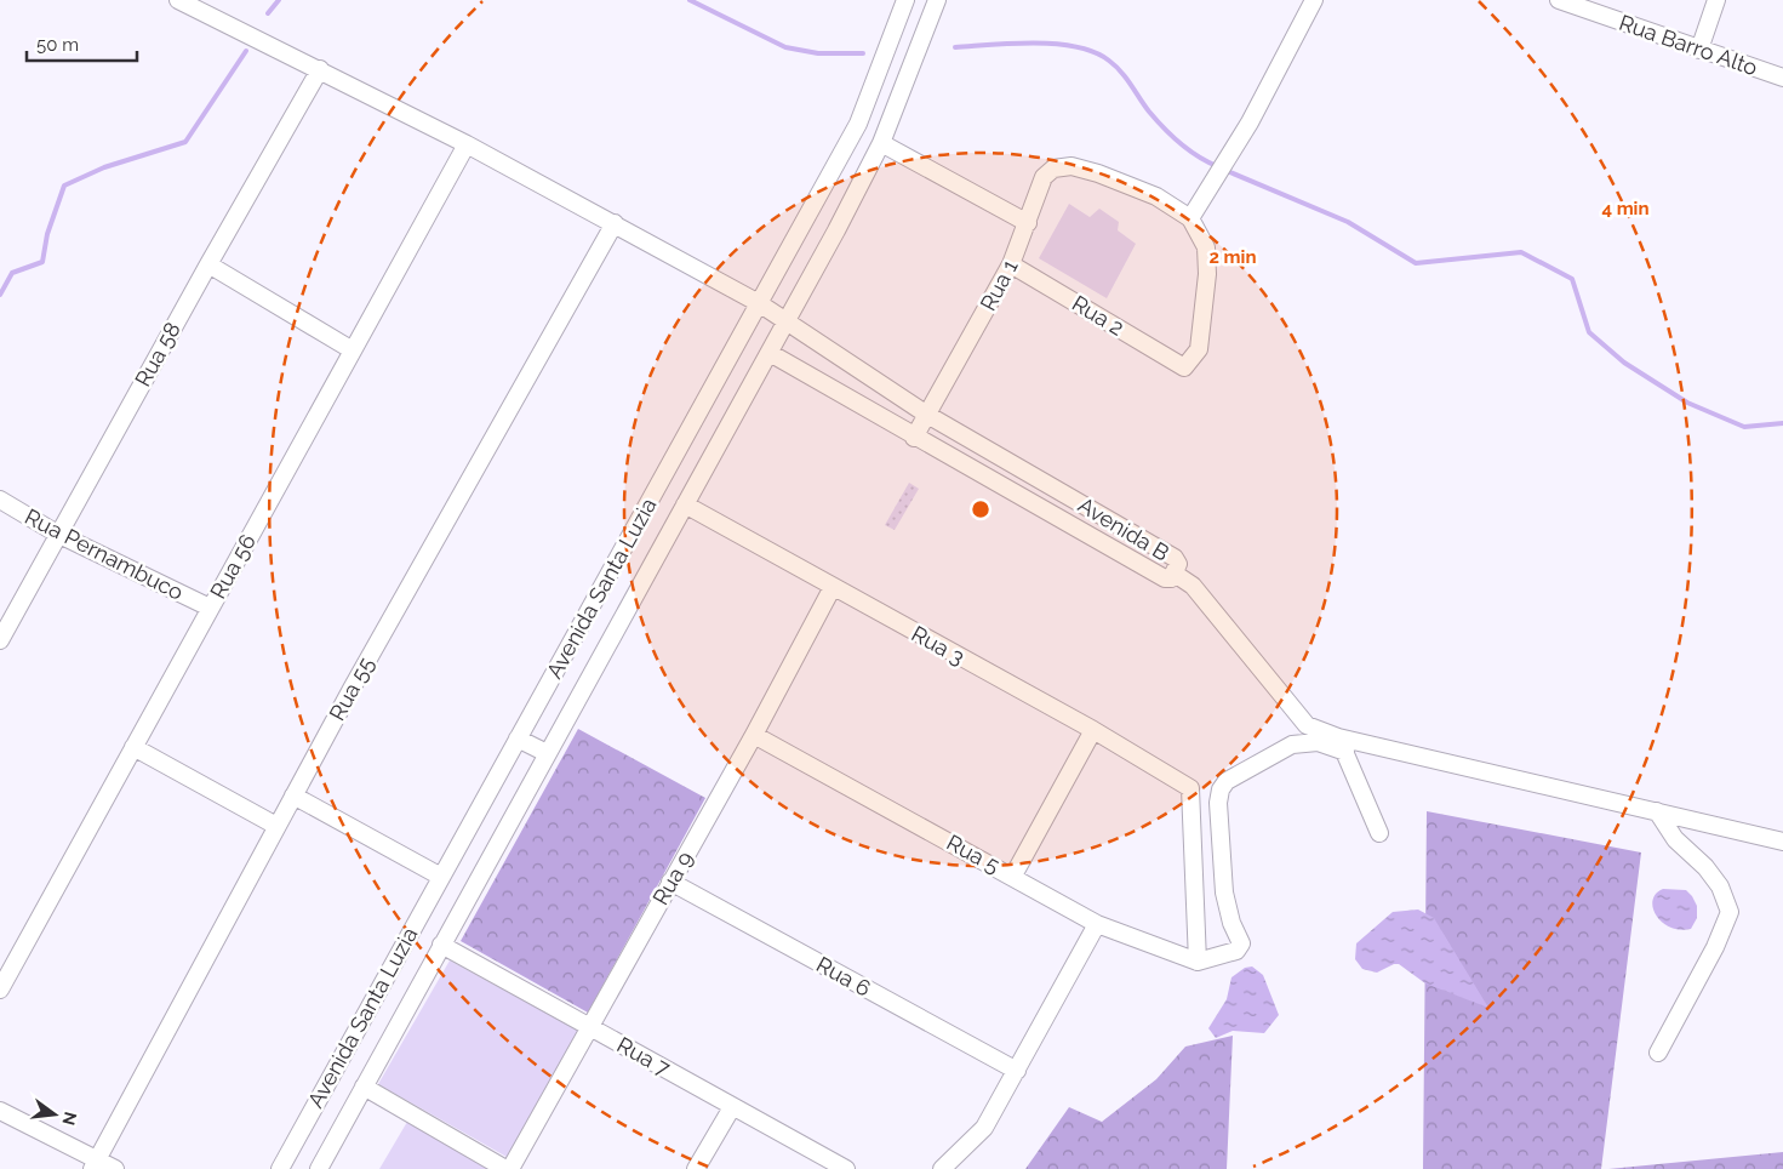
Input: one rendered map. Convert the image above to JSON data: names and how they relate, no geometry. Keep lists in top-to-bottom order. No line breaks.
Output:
{"streets":{"street":["Rua Barro Alto","Rua 1","Rua 2","Rua 58","Avenida B","Rua Pernambuco","Rua 56","Avenida Santa Luzia","Rua 3","Rua 55","Rua 5","Rua 9","Rua 6","Rua 7"]},"crossings":[["Rua 1","Rua 2"],["Rua 1","Avenida B"],["Rua 58","Avenida B"],["Rua 58","Rua Pernambuco"],["Avenida B","Rua 56"],["Avenida B","Avenida Santa Luzia"],["Avenida B","Rua 55"],["Rua Pernambuco","Rua 56"],["Avenida Santa Luzia","Rua 3"],["Avenida Santa Luzia","Rua 7"],["Rua 3","Rua 5"],["Rua 3","Rua 9"],["Rua 5","Rua 9"],["Rua 9","Rua 6"],["Rua 9","Rua 7"]],"scale_bar":"50 m","north":"right","rings":["4 min","2 min"]}
